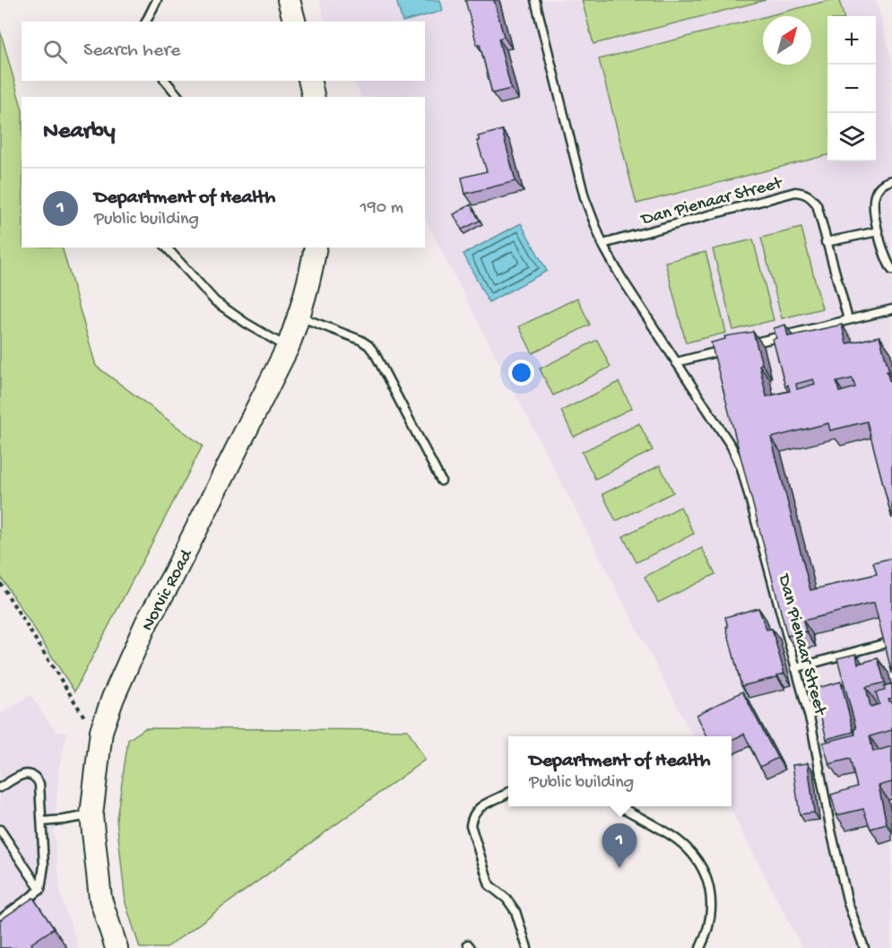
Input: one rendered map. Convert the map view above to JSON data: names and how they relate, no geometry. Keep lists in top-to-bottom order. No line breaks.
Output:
{"streets":{"street":["Norvic Road"],"lane":["Dan Pienaar Street"]},"north":"top right","page":{"map_buttons":["+","−"],"search":"Search here","heading":"Nearby","list":[{"mark":"1","name":"Department of Health","note":"Public building","value":"190 m"}],"popup":["Department of Health","Public building"],"pins":"1"}}
